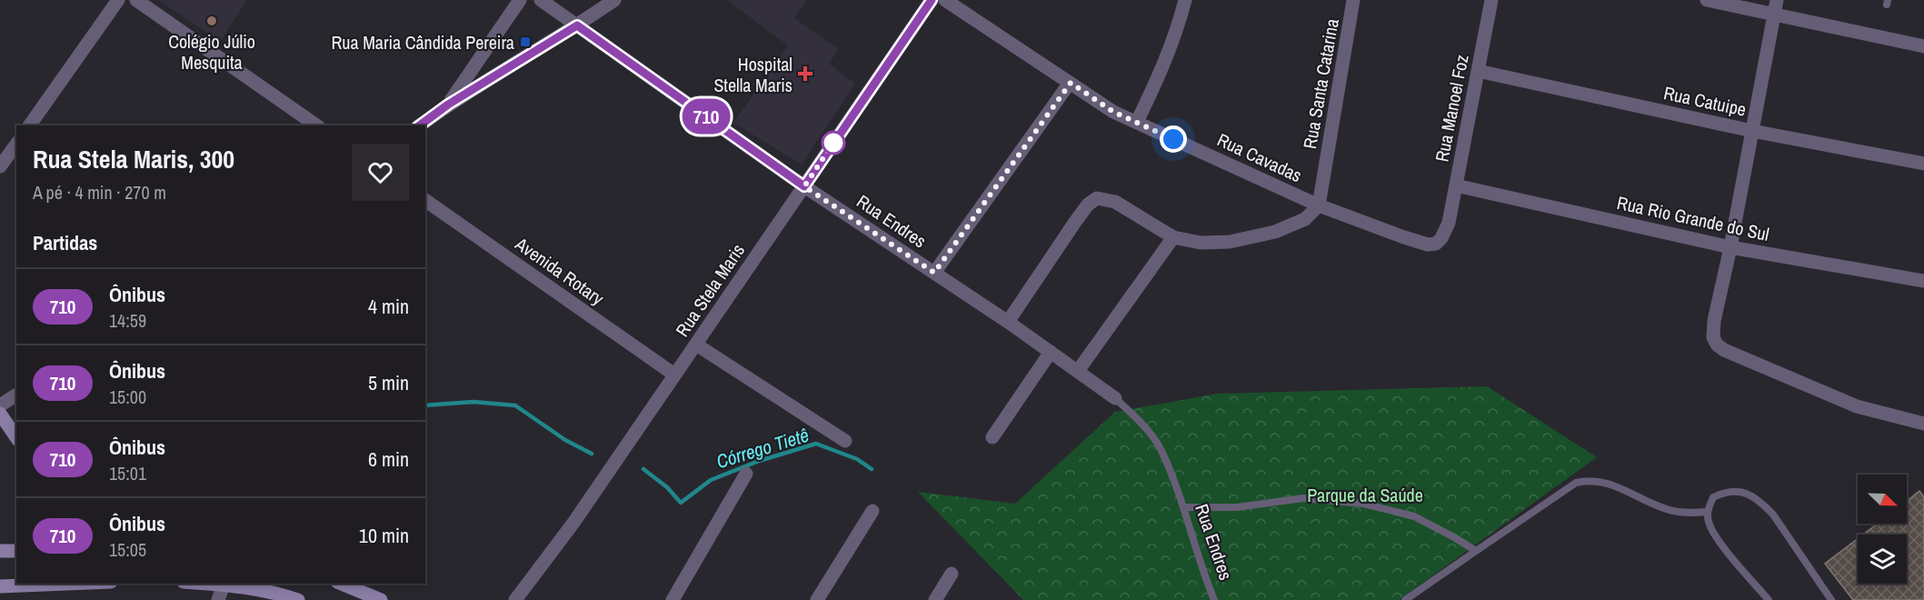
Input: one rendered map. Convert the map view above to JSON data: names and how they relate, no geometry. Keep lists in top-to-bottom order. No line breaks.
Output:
{"streets":{"street":["Rua Santa Catarina","Rua Catuipe","Rua Manoel Foz","Rua Cavadas","Rua Rio Grande do Sul","Rua Endres","Avenida Rotary","Rua Stela Maris"]},"crossings":[["Rua Santa Catarina","Rua Cavadas"],["Rua Catuipe","Rua Manoel Foz"],["Rua Manoel Foz","Rua Cavadas"],["Rua Manoel Foz","Rua Rio Grande do Sul"],["Rua Endres","Rua Stela Maris"],["Avenida Rotary","Rua Stela Maris"]],"water":["Córrego Tietê"],"parks":["Parque da Saúde"],"places":{"other":["Colégio Júlio Mesquita"],"transit":["Rua Maria Cândida Pereira"],"health":["Hospital Stella Maris"]},"lines":["bus line 710"],"north":"bottom right","page":{"on_map":"710","heading":[["Rua Stela Maris, 300","A pé · 4 min · 270 m"],"Partidas"],"list":[{"mark":"710","name":"Ônibus","note":"14:59","value":"4 min"},{"mark":"710","name":"Ônibus","note":"15:00","value":"5 min"},{"mark":"710","name":"Ônibus","note":"15:01","value":"6 min"},{"mark":"710","name":"Ônibus","note":"15:05","value":"10 min"}]}}
